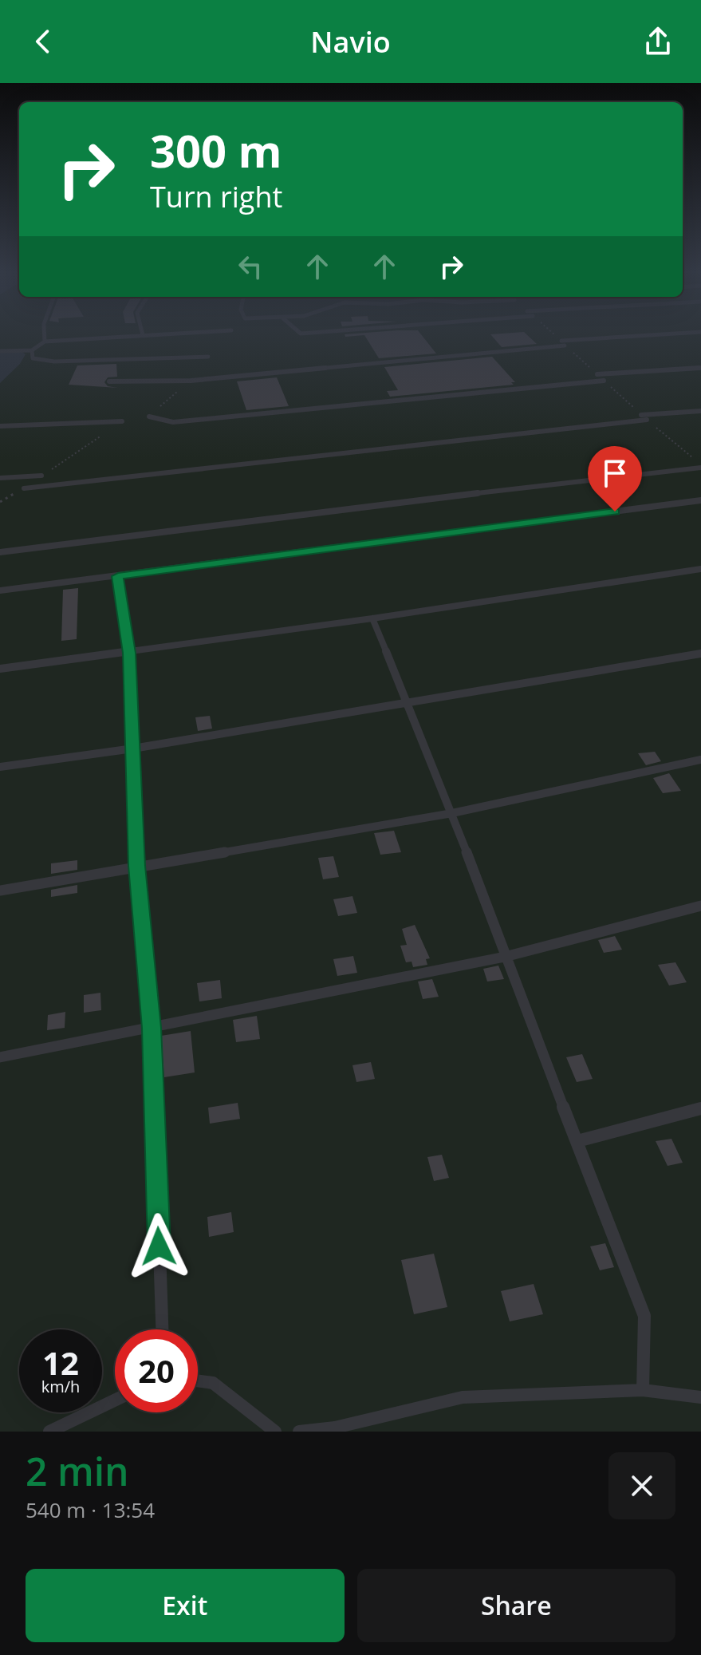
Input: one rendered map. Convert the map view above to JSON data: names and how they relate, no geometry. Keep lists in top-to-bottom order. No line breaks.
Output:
{"page":{"header":"Navio","turn":["300 m","Turn right"],"speed":"12 km/h","limit":"20","heading":["2 min","540 m · 13:54"],"buttons":["Exit","Share"]}}
